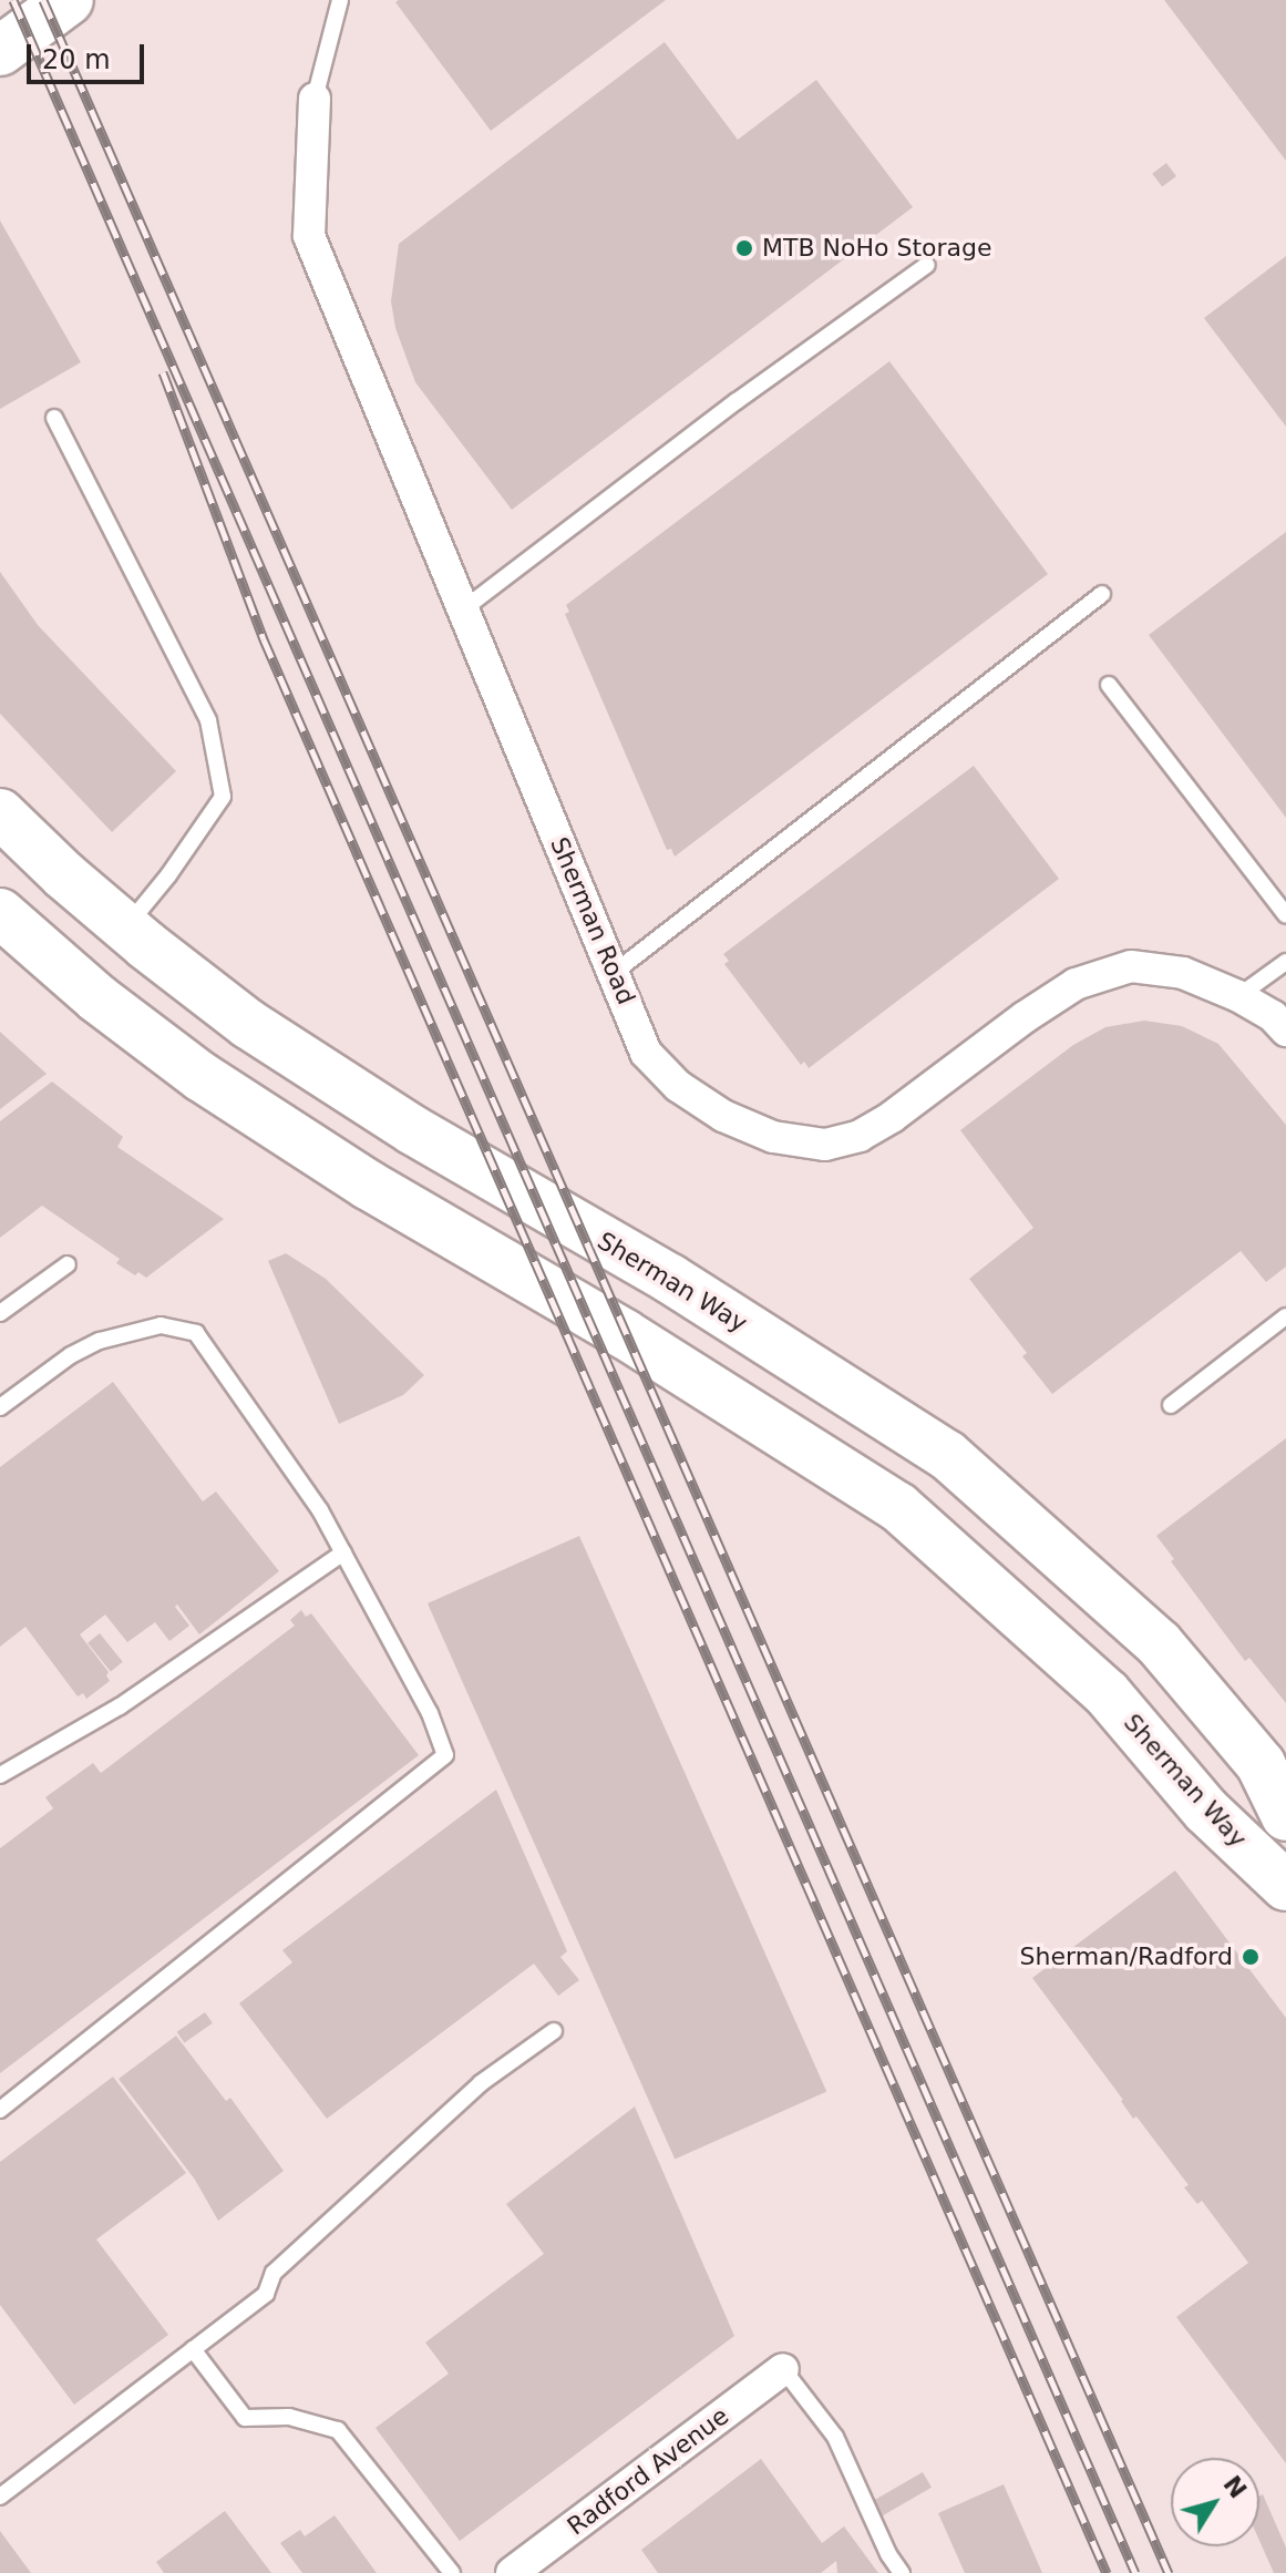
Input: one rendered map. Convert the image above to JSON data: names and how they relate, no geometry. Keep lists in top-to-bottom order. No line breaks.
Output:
{"streets":{"main road":["Sherman Way"],"street":["Sherman Road","Radford Avenue"]},"places":["MTB NoHo Storage","Sherman/Radford"],"scale_bar":"20 m","north":"top right"}
